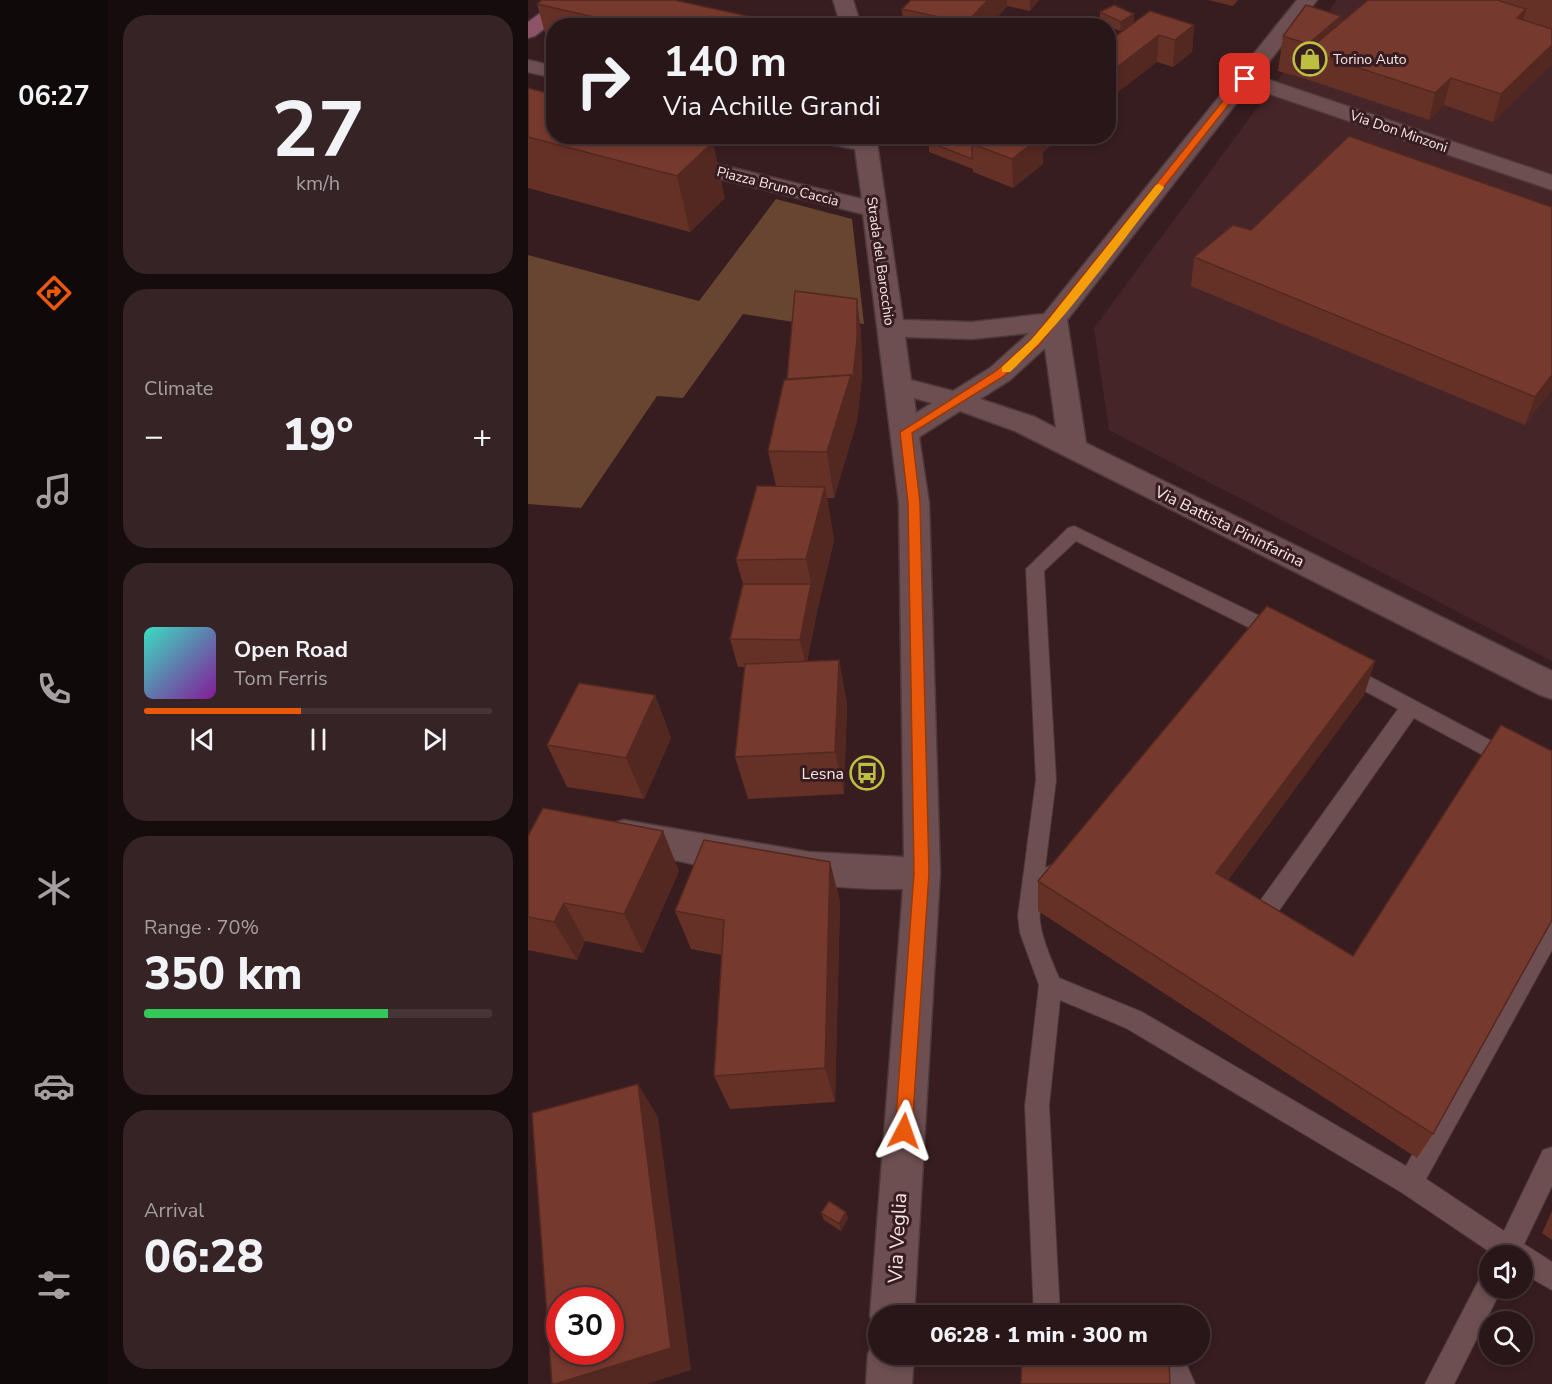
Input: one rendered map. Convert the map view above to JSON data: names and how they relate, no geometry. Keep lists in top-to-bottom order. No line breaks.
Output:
{"streets":{"street":["Via Don Minzoni","Piazza Bruno Caccia","Strada del Barocchio","Via Battista Pininfarina","Via Veglia"]},"crossings":[["Piazza Bruno Caccia","Strada del Barocchio"],["Strada del Barocchio","Via Battista Pininfarina"],["Strada del Barocchio","Via Veglia"]],"places":{"shop":["Torino Auto"],"bus stop":["Lesna"]},"page":{"tabs":"06:27","tile":[["27","km/h"],"Climate",["Range · 70%","350 km"],["Arrival","06:28"]],"turn":["140 m","Via Achille Grandi"],"heat":["−","19°","+"],"song":["Open Road","Tom Ferris"],"limit":"30","trip":"06:28 · 1 min · 300 m"}}
